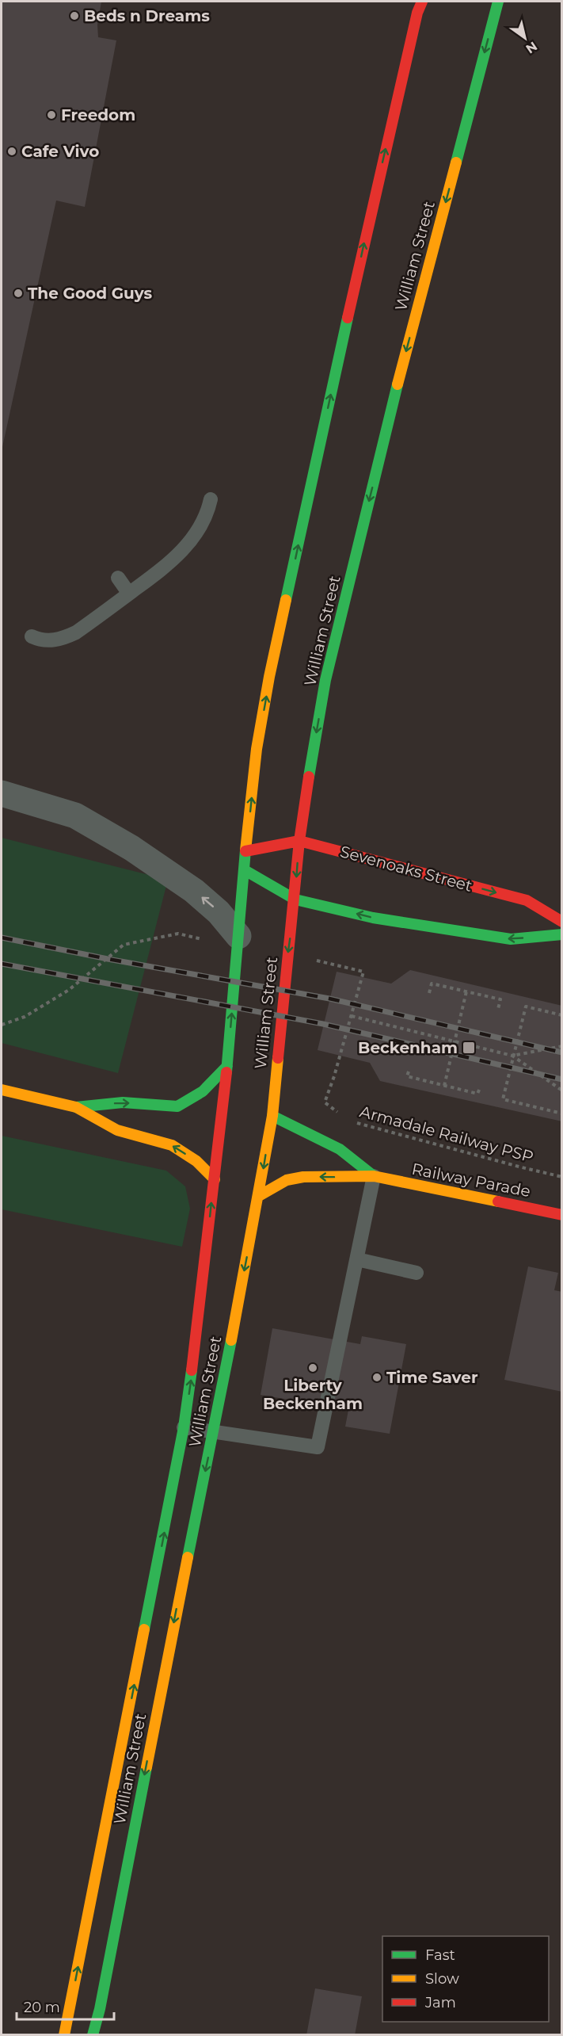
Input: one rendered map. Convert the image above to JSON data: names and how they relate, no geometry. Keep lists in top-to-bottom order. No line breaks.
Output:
{"streets":{"main road":["William Street","Sevenoaks Street","Railway Parade"],"path":["Armadale Railway PSP"]},"crossings":[["William Street","Sevenoaks Street"],["William Street","Railway Parade"]],"places":{"other":["Beds n Dreams","Freedom","Cafe Vivo","The Good Guys","Liberty Beckenham","Time Saver"],"transit":["Beckenham"]},"legend":["Fast","Slow","Jam"],"scale_bar":"20 m","north":"bottom right"}
